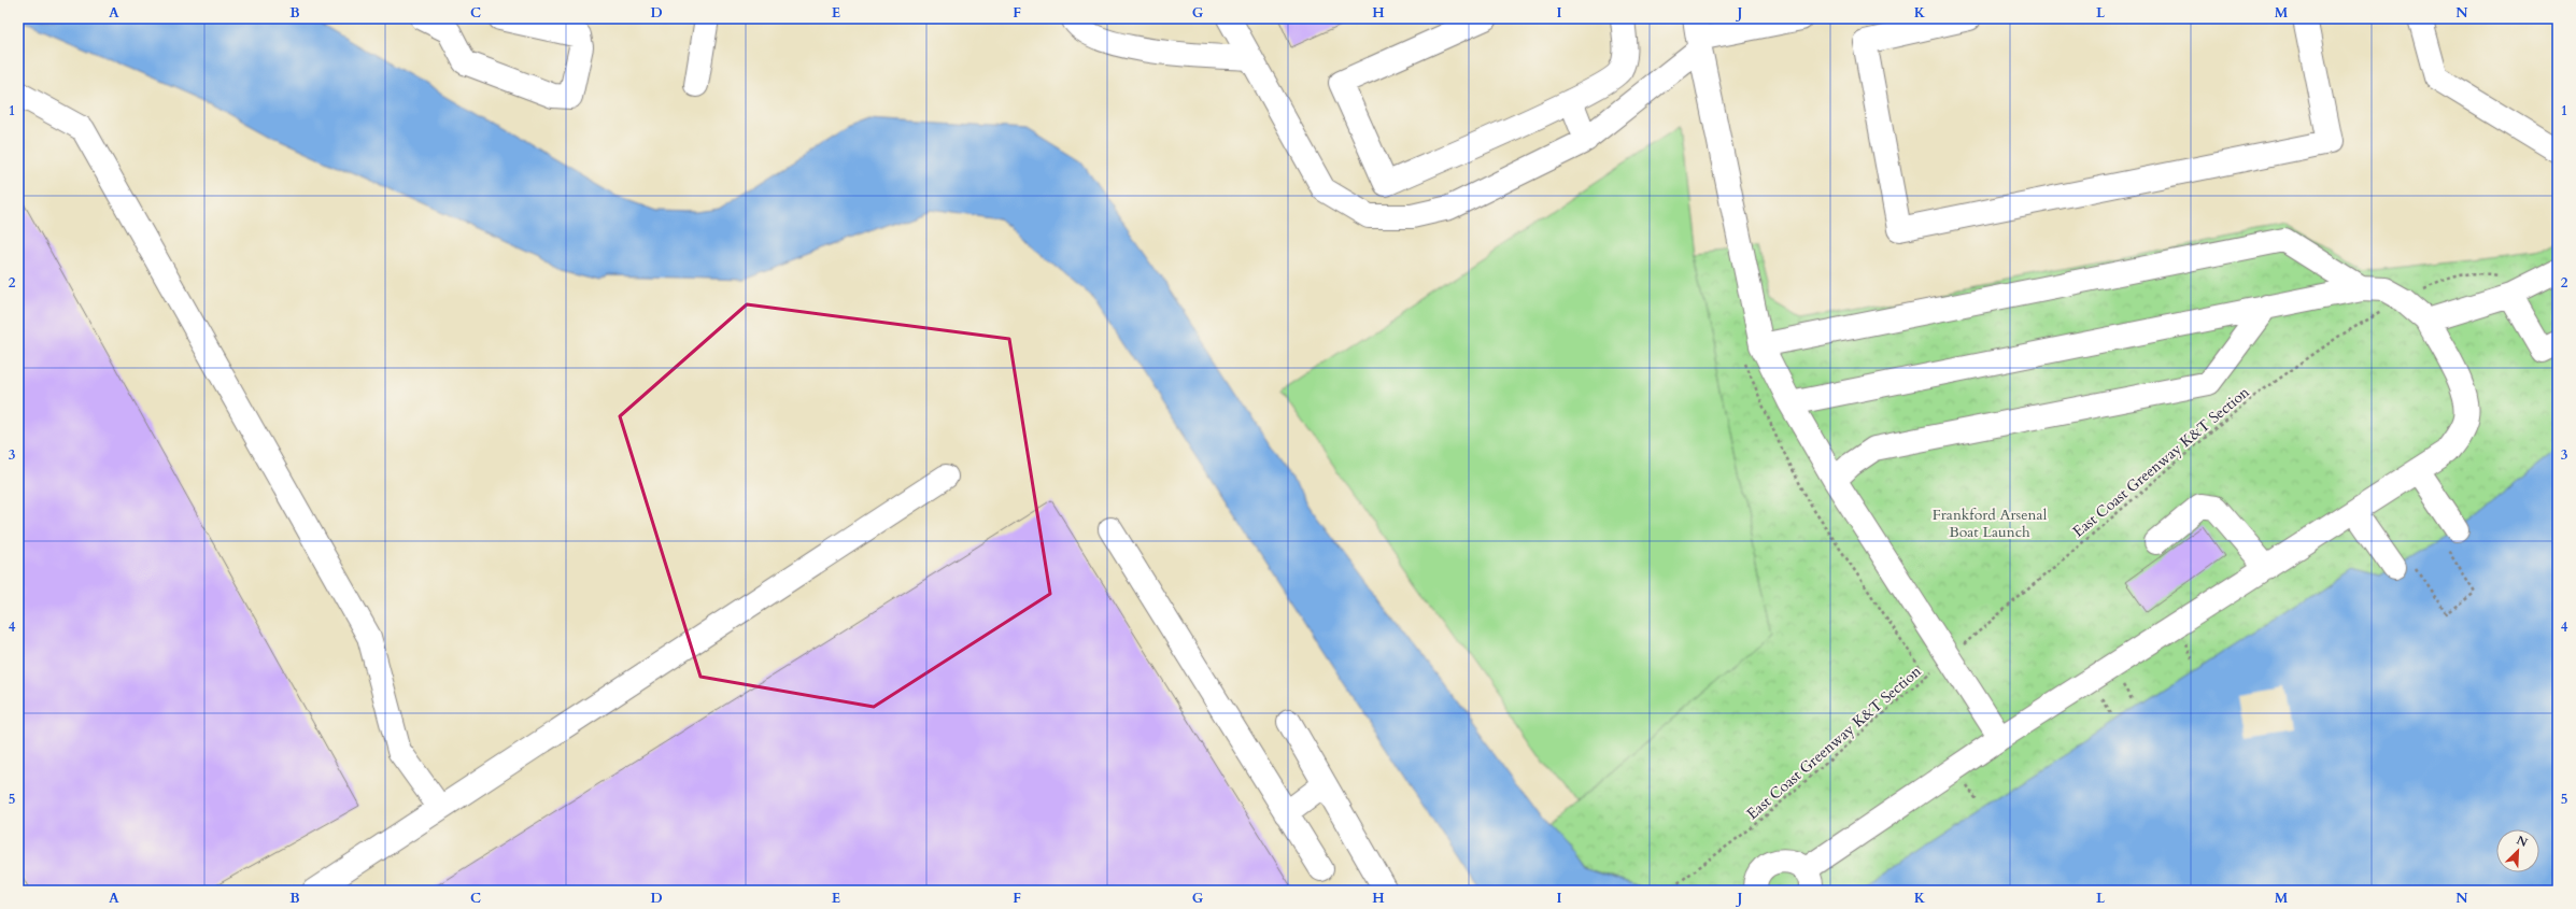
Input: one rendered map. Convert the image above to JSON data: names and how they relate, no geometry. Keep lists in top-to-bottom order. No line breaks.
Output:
{"streets":{"path":["East Coast Greenway K&T Section"]},"parks":["Frankford Arsenal Boat Launch"],"north":"top right","grid":{"columns":["A","B","C","D","E","F","G","H","I","J","K","L","M","N"],"rows":["1","2","3","4","5"]}}
